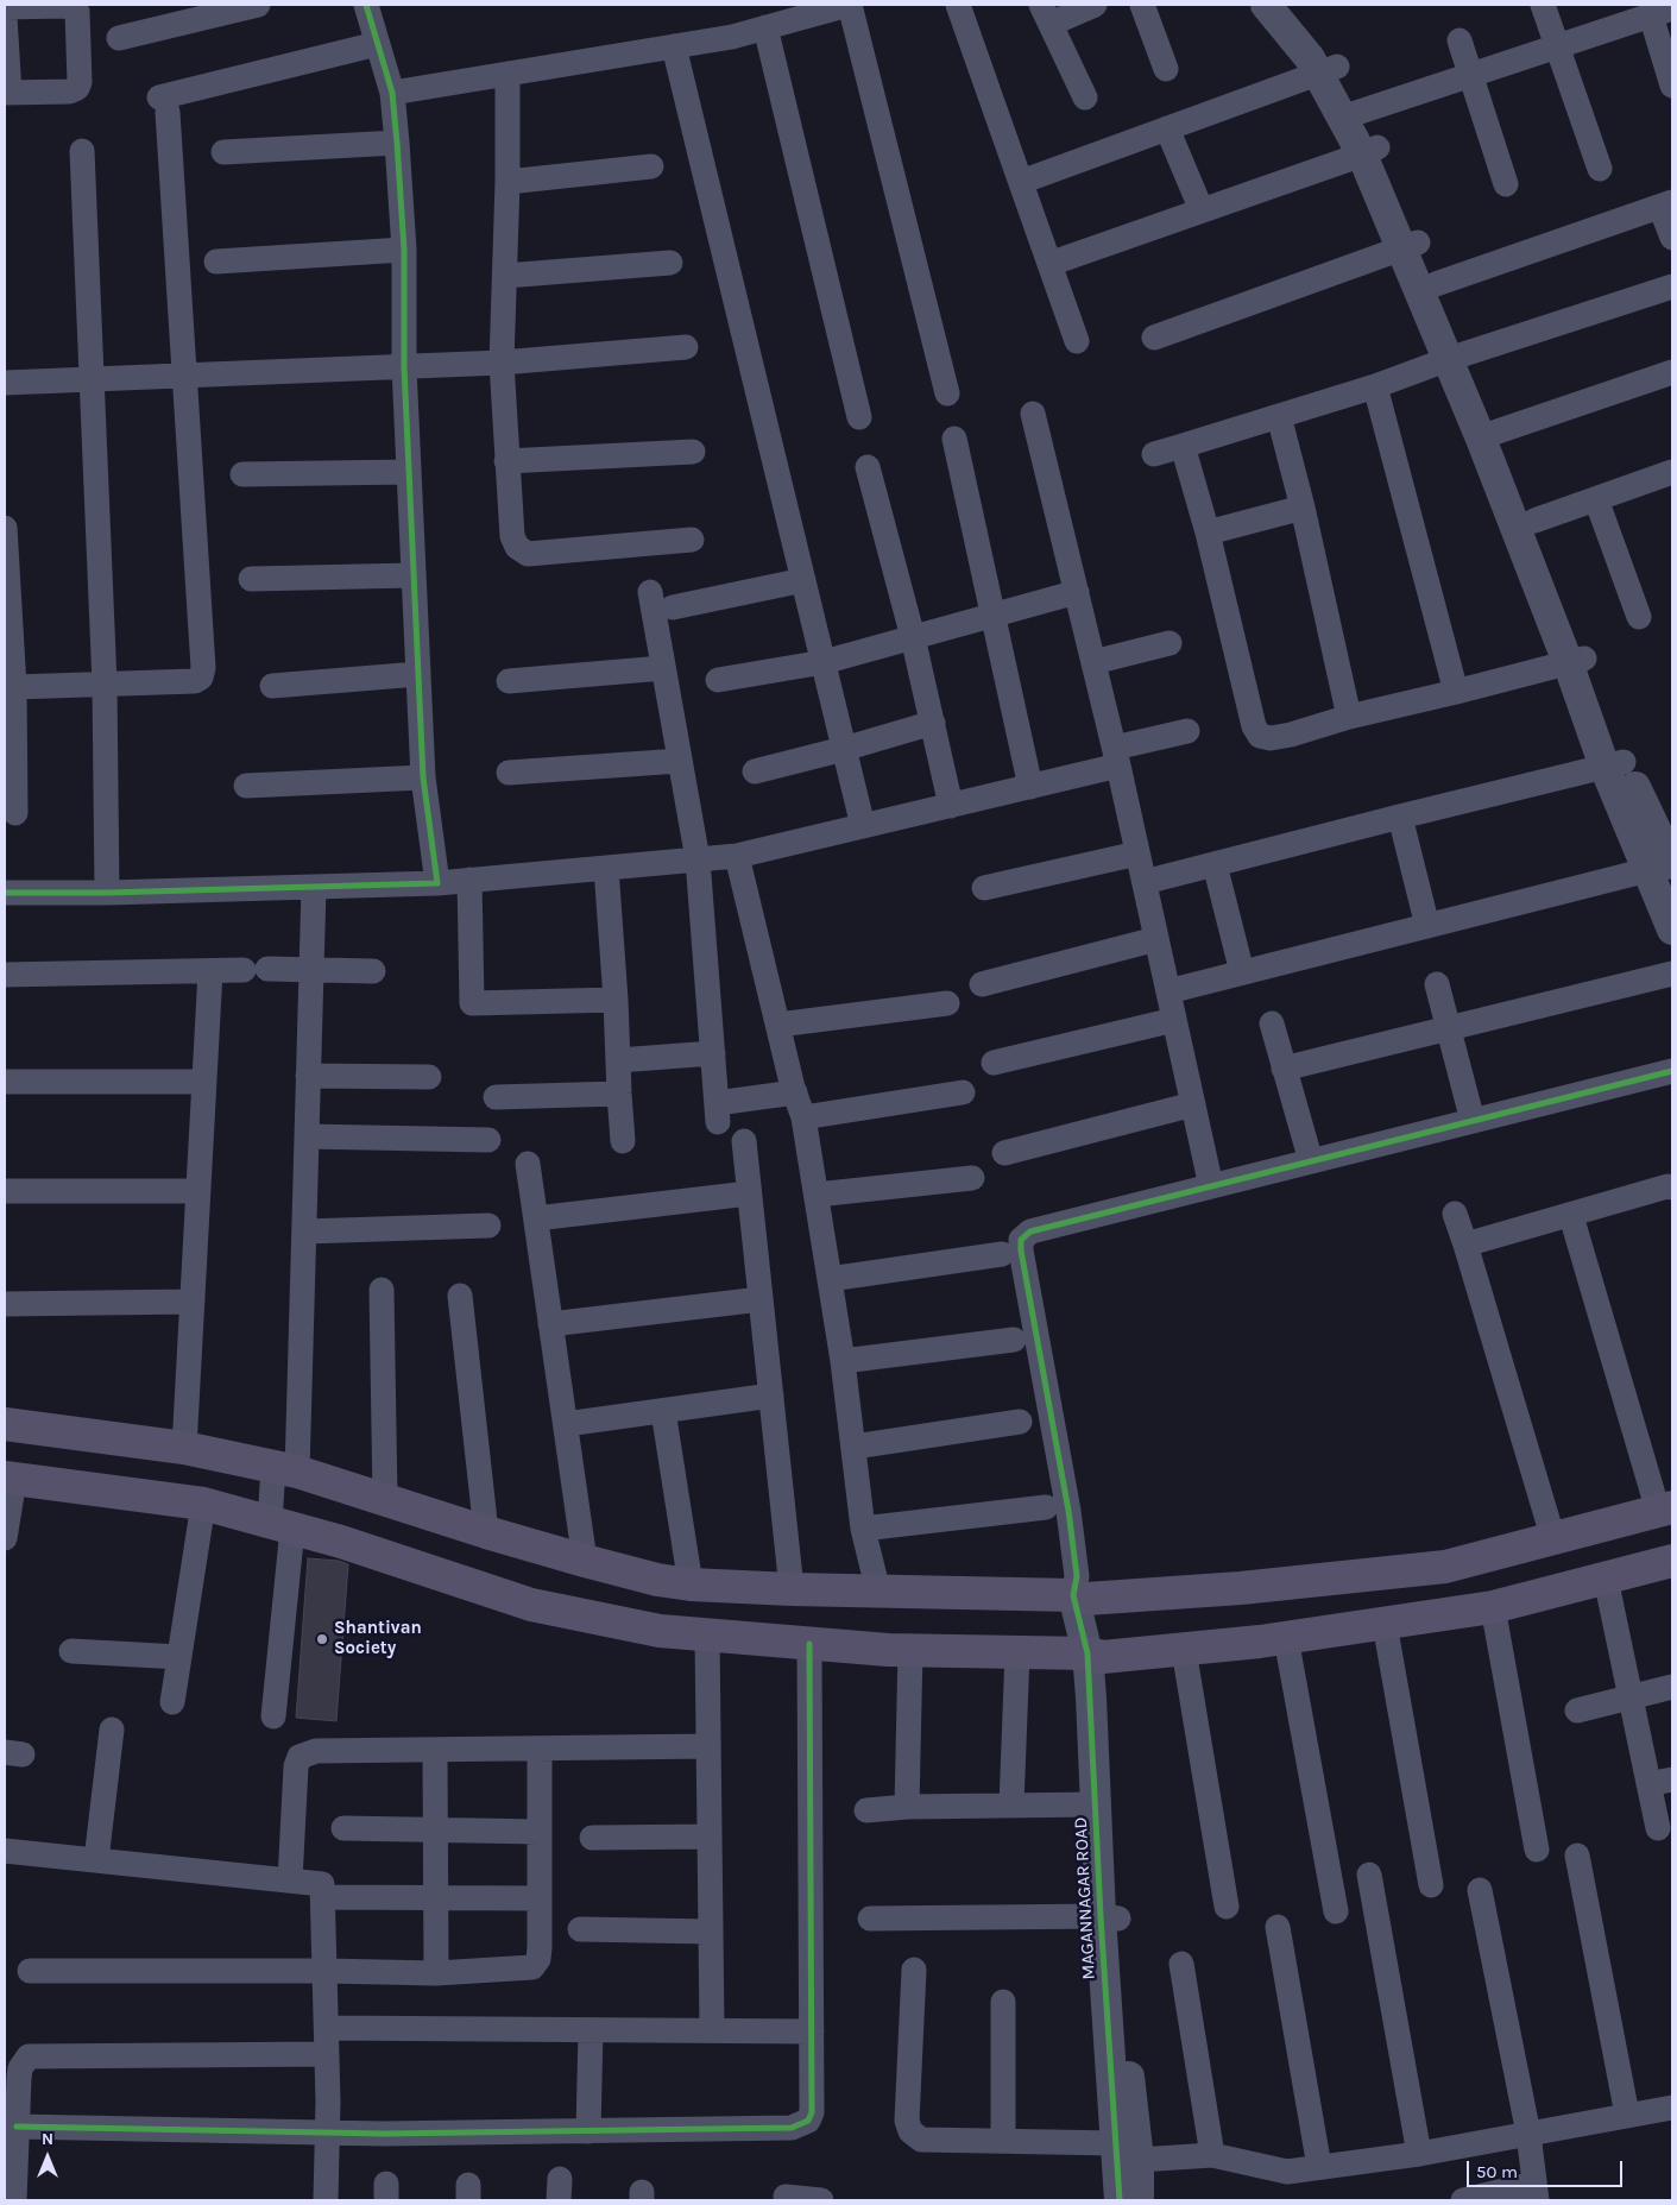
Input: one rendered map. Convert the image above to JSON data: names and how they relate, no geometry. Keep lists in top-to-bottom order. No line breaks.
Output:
{"streets":{"street":["MAGANNAGAR ROAD"]},"places":["Shantivan Society"],"scale_bar":"50 m","north":"top"}
